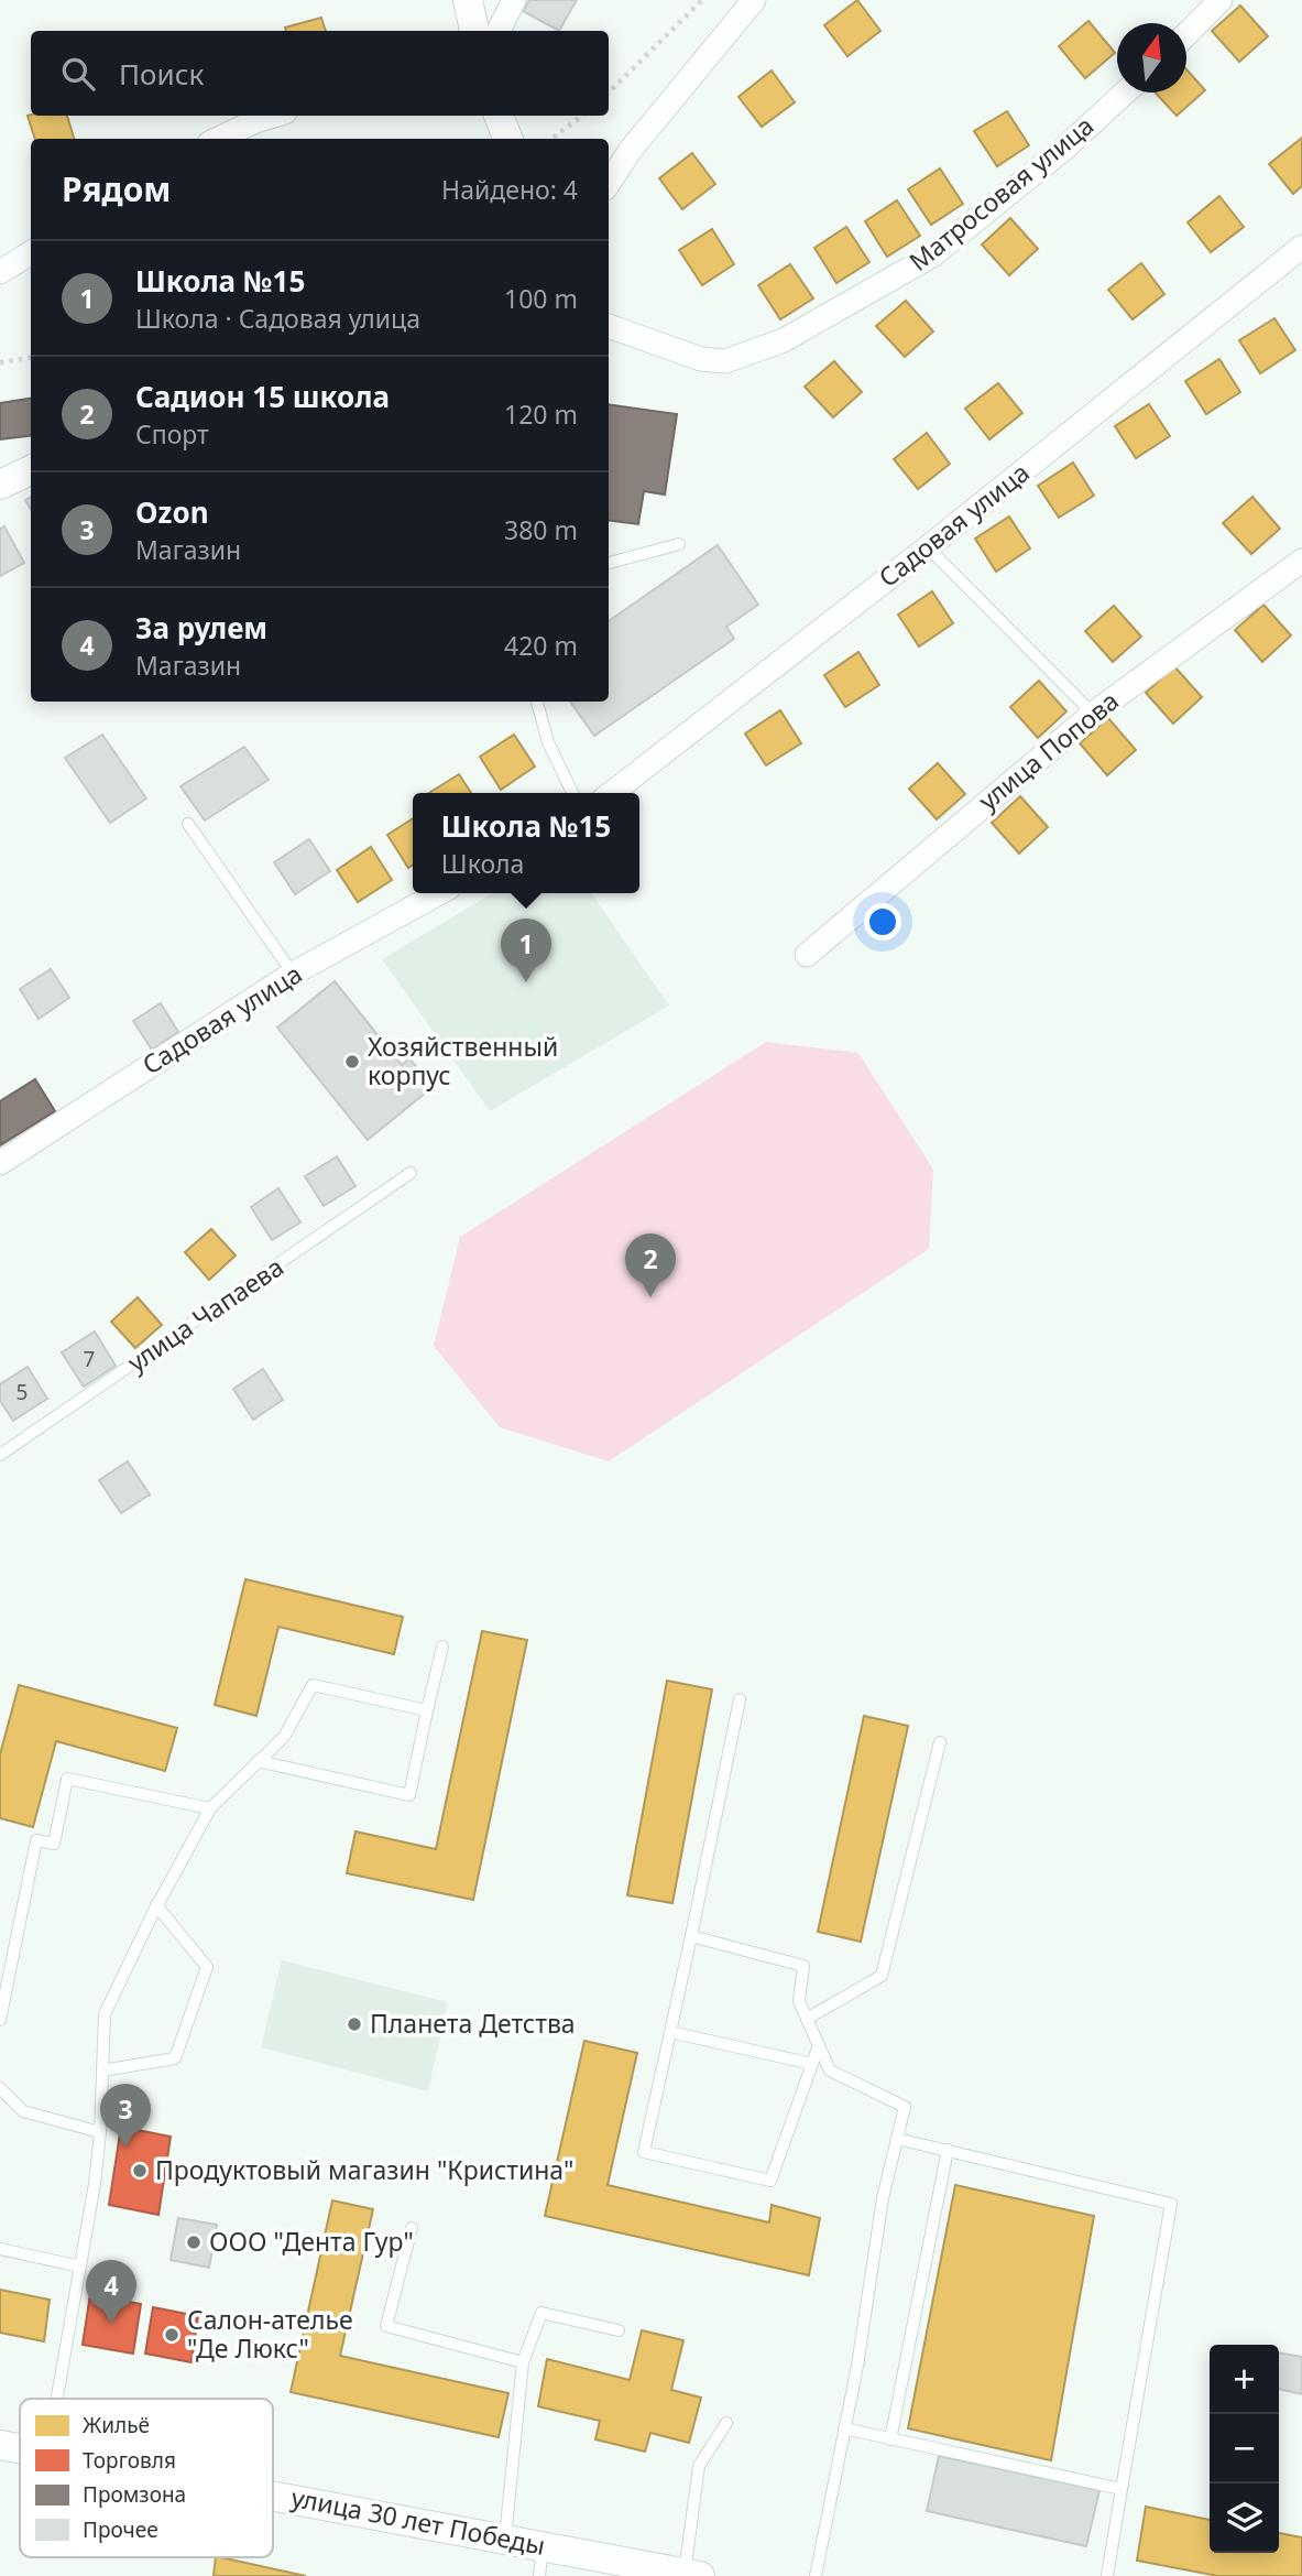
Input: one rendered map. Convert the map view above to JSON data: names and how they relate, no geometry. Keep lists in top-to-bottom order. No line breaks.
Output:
{"streets":{"street":["Матросовая улица","Садовая улица","улица Попова","улица 30 лет Победы"],"lane":["улица Чапаева"]},"places":["Хозяйственный корпус","Планета Детства","Продуктовый магазин \"Кристина\"","ООО \"Дента Гур\"","Салон-ателье \"Де Люкс\""],"house_numbers":["7","5"],"legend":["Жильё","Торговля","Промзона","Прочее"],"north":"top","page":{"search":"Поиск","heading":["Рядом","Найдено: 4"],"list":[{"mark":"1","name":"Школа №15","note":"Школа · Садовая улица","value":"100 m"},{"mark":"2","name":"Садион 15 школа","note":"Спорт","value":"120 m"},{"mark":"3","name":"Ozon","note":"Магазин","value":"380 m"},{"mark":"4","name":"За рулем","note":"Магазин","value":"420 m"}],"popup":["Школа №15","Школа"],"pins":["1","2","3","4"],"map_buttons":["+","−"]}}
